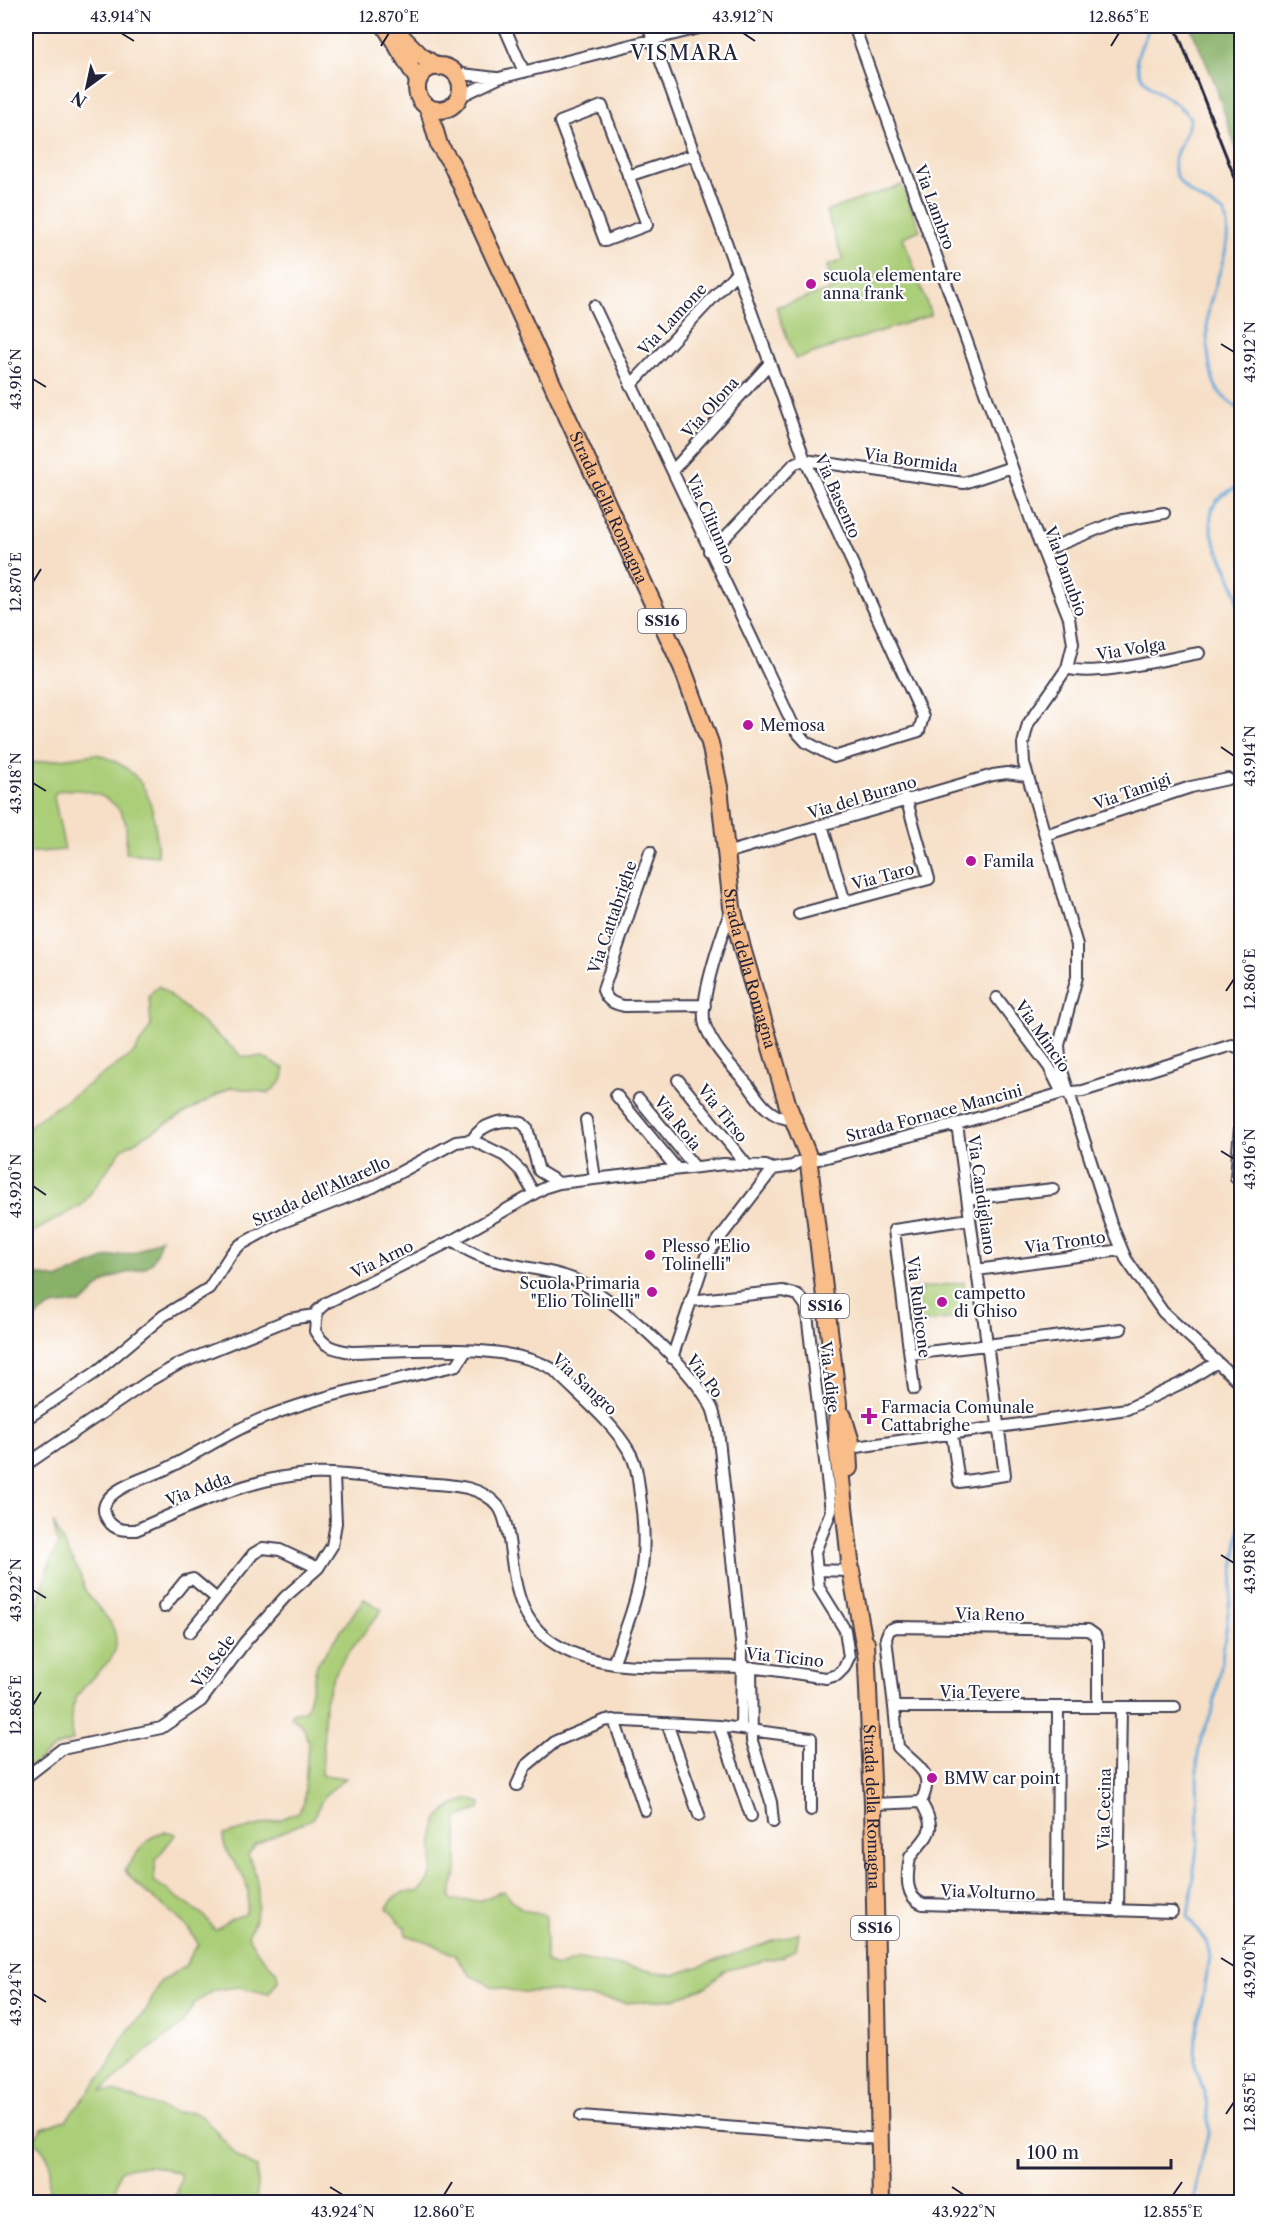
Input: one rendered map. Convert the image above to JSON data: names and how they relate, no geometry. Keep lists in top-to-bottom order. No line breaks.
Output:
{"streets":{"main road":["Strada della Romagna","SS16"],"street":["Via Lambro","Via Lamone","Via Olona","Via Bormida","Via Basento","Via Clitunno","Via Danubio","Via Volga","Via Tamigi","Via del Burano","Via Taro","Via Cattabrighe","Via Mincio","Via Tirso","Strada Fornace Mancini","Via Roia","Strada dell'Altarello","Via Candigliano","Via Tronto","Via Arno","Via Rubicone","Via Po","Via Adige","Via Sangro","Via Adda","Via Reno","Via Ticino","Via Sele","Via Tevere","Via Cecina","Via Volturno"]},"crossings":[["Via Lambro","Via Bormida"],["Via Lambro","Via Danubio"],["Via Lamone","Via Basento"],["Via Lamone","Via Clitunno"],["Via Olona","Via Basento"],["Via Olona","Via Clitunno"],["Via Bormida","Via Basento"],["Via Bormida","Via Danubio"],["Via Basento","Via Clitunno"],["Strada della Romagna","SS16"],["Strada della Romagna","Via del Burano"],["Strada della Romagna","Strada Fornace Mancini"],["Via Danubio","Via Volga"],["Via Danubio","Via Tamigi"],["Via Danubio","Via Mincio"],["Via Danubio","Strada Fornace Mancini"],["Via del Burano","Via Taro"],["Via Mincio","Strada Fornace Mancini"],["Via Tirso","Via Arno"],["Strada Fornace Mancini","Via Candigliano"],["Via Roia","Via Arno"],["Strada dell'Altarello","Via Arno"],["Via Candigliano","Via Tronto"],["Via Candigliano","Via Rubicone"],["Via Arno","Via Po"],["Via Arno","Via Sangro"],["Via Po","Via Ticino"],["Via Adige","Via Ticino"],["Via Sangro","Via Adda"],["Via Sangro","Via Ticino"],["Via Adda","Via Ticino"],["Via Adda","Via Sele"],["Via Reno","Via Tevere"],["Via Tevere","Via Cecina"],["Via Cecina","Via Volturno"]],"districts":["VISMARA"],"places":{"other":["scuola elementare anna frank","Memosa","Famila","Plesso \"Elio Tolinelli\"","Scuola Primaria \"Elio Tolinelli\"","campetto di Ghiso","BMW car point"],"health":["Farmacia Comunale Cattabrighe"]},"scale_bar":"100 m","north":"bottom left","coordinates":["43.914°N","12.870°E","43.912°N","12.865°E","43.916°N","43.918°N","12.860°E","43.920°N","43.922°N","43.924°N","12.855°E"]}
